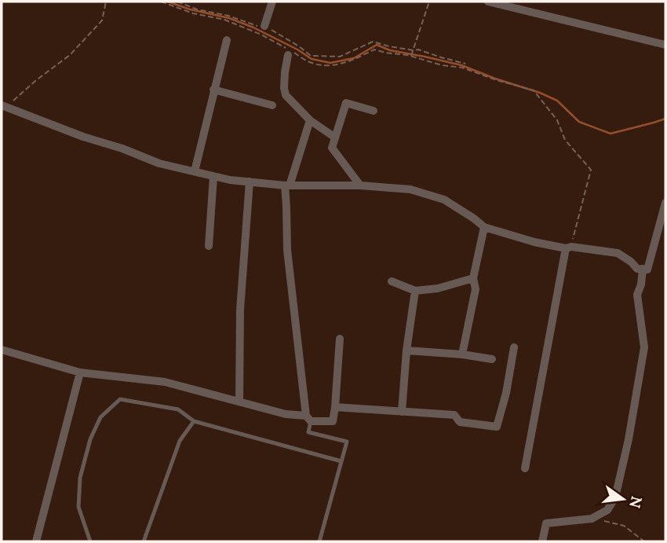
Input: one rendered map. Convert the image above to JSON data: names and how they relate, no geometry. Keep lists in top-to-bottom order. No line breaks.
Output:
{"north":"right"}
